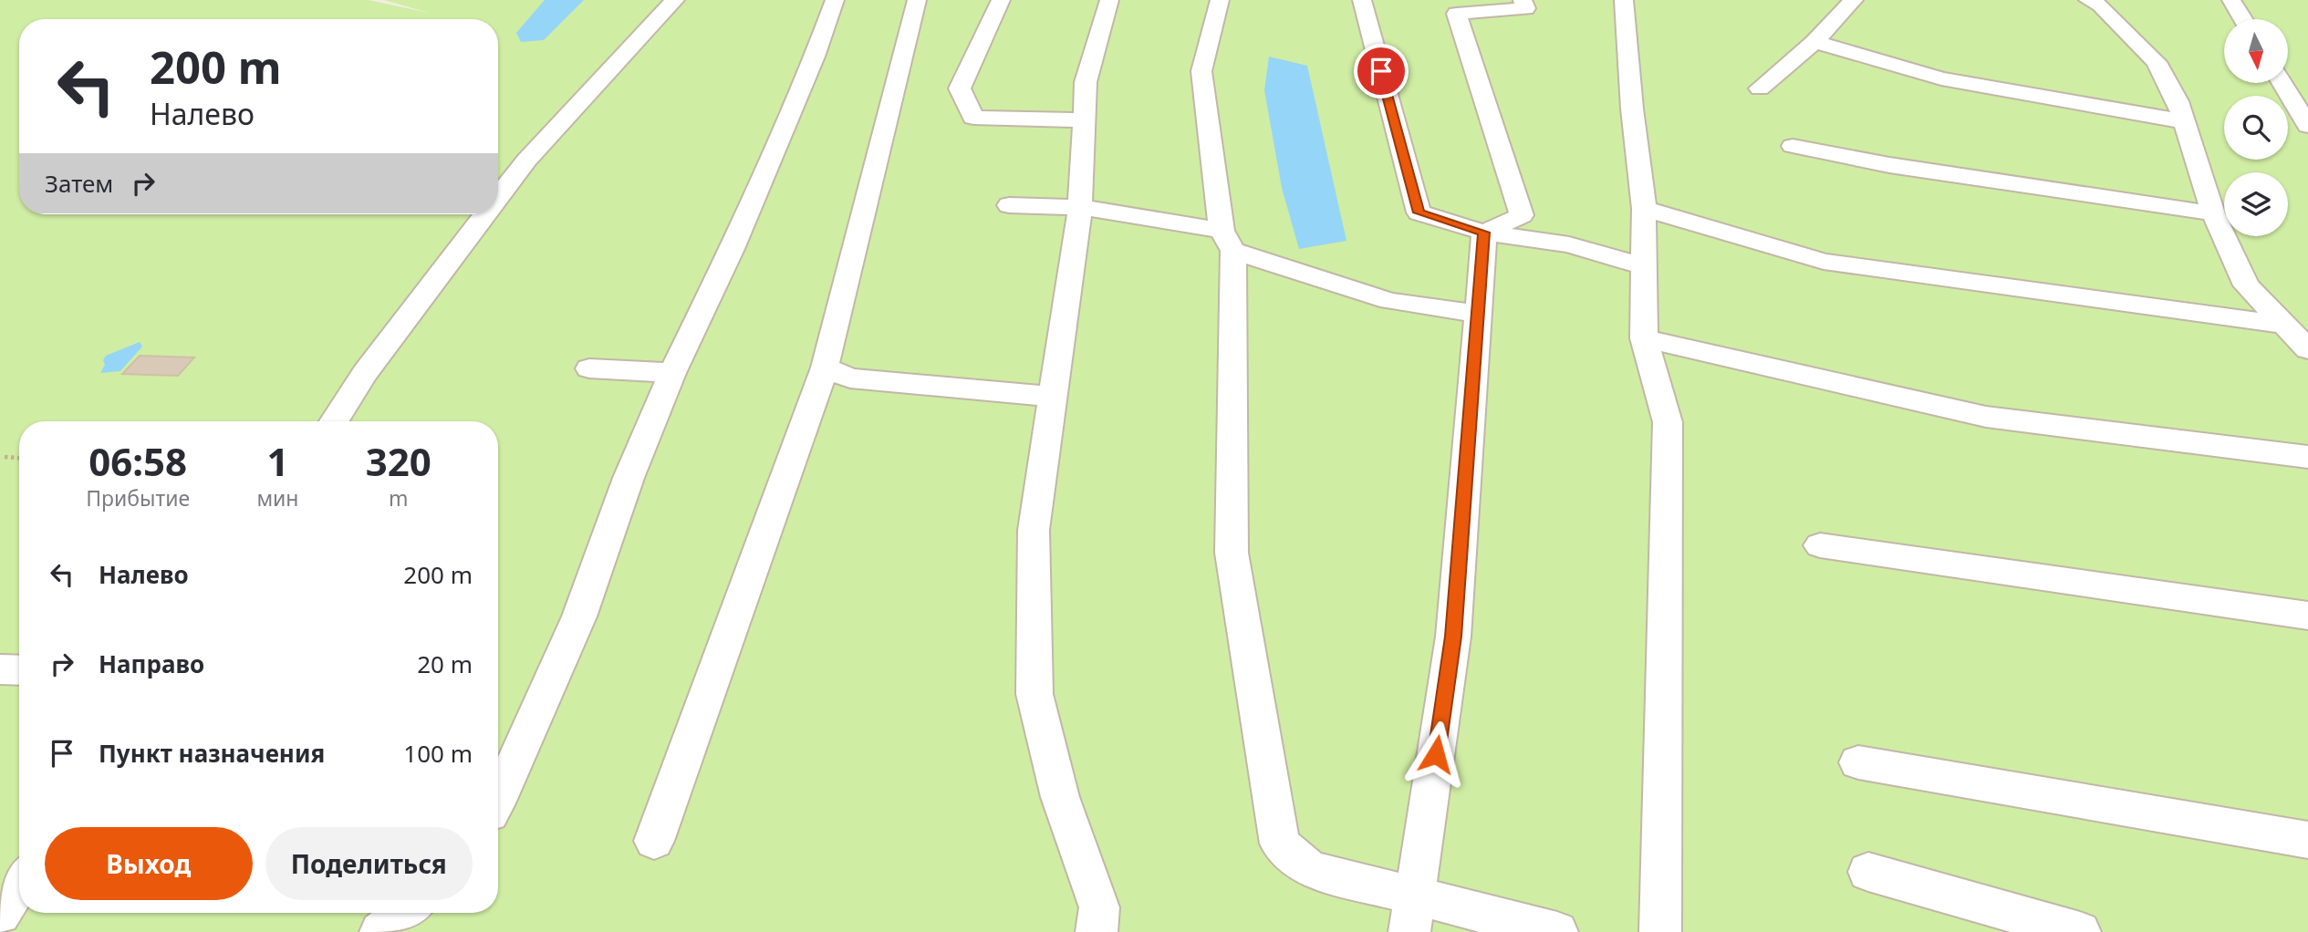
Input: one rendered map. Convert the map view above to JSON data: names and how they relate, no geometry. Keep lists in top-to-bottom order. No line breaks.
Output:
{"north":"bottom","page":{"turn":["200 m","Налево"],"then":"Затем","eta":["06:58","Прибытие","1","мин","320","m"],"list":[{"name":"Налево","value":"200 m"},{"name":"Направо","value":"20 m"},{"name":"Пункт назначения","value":"100 m"}],"buttons":["Выход","Поделиться"]}}
